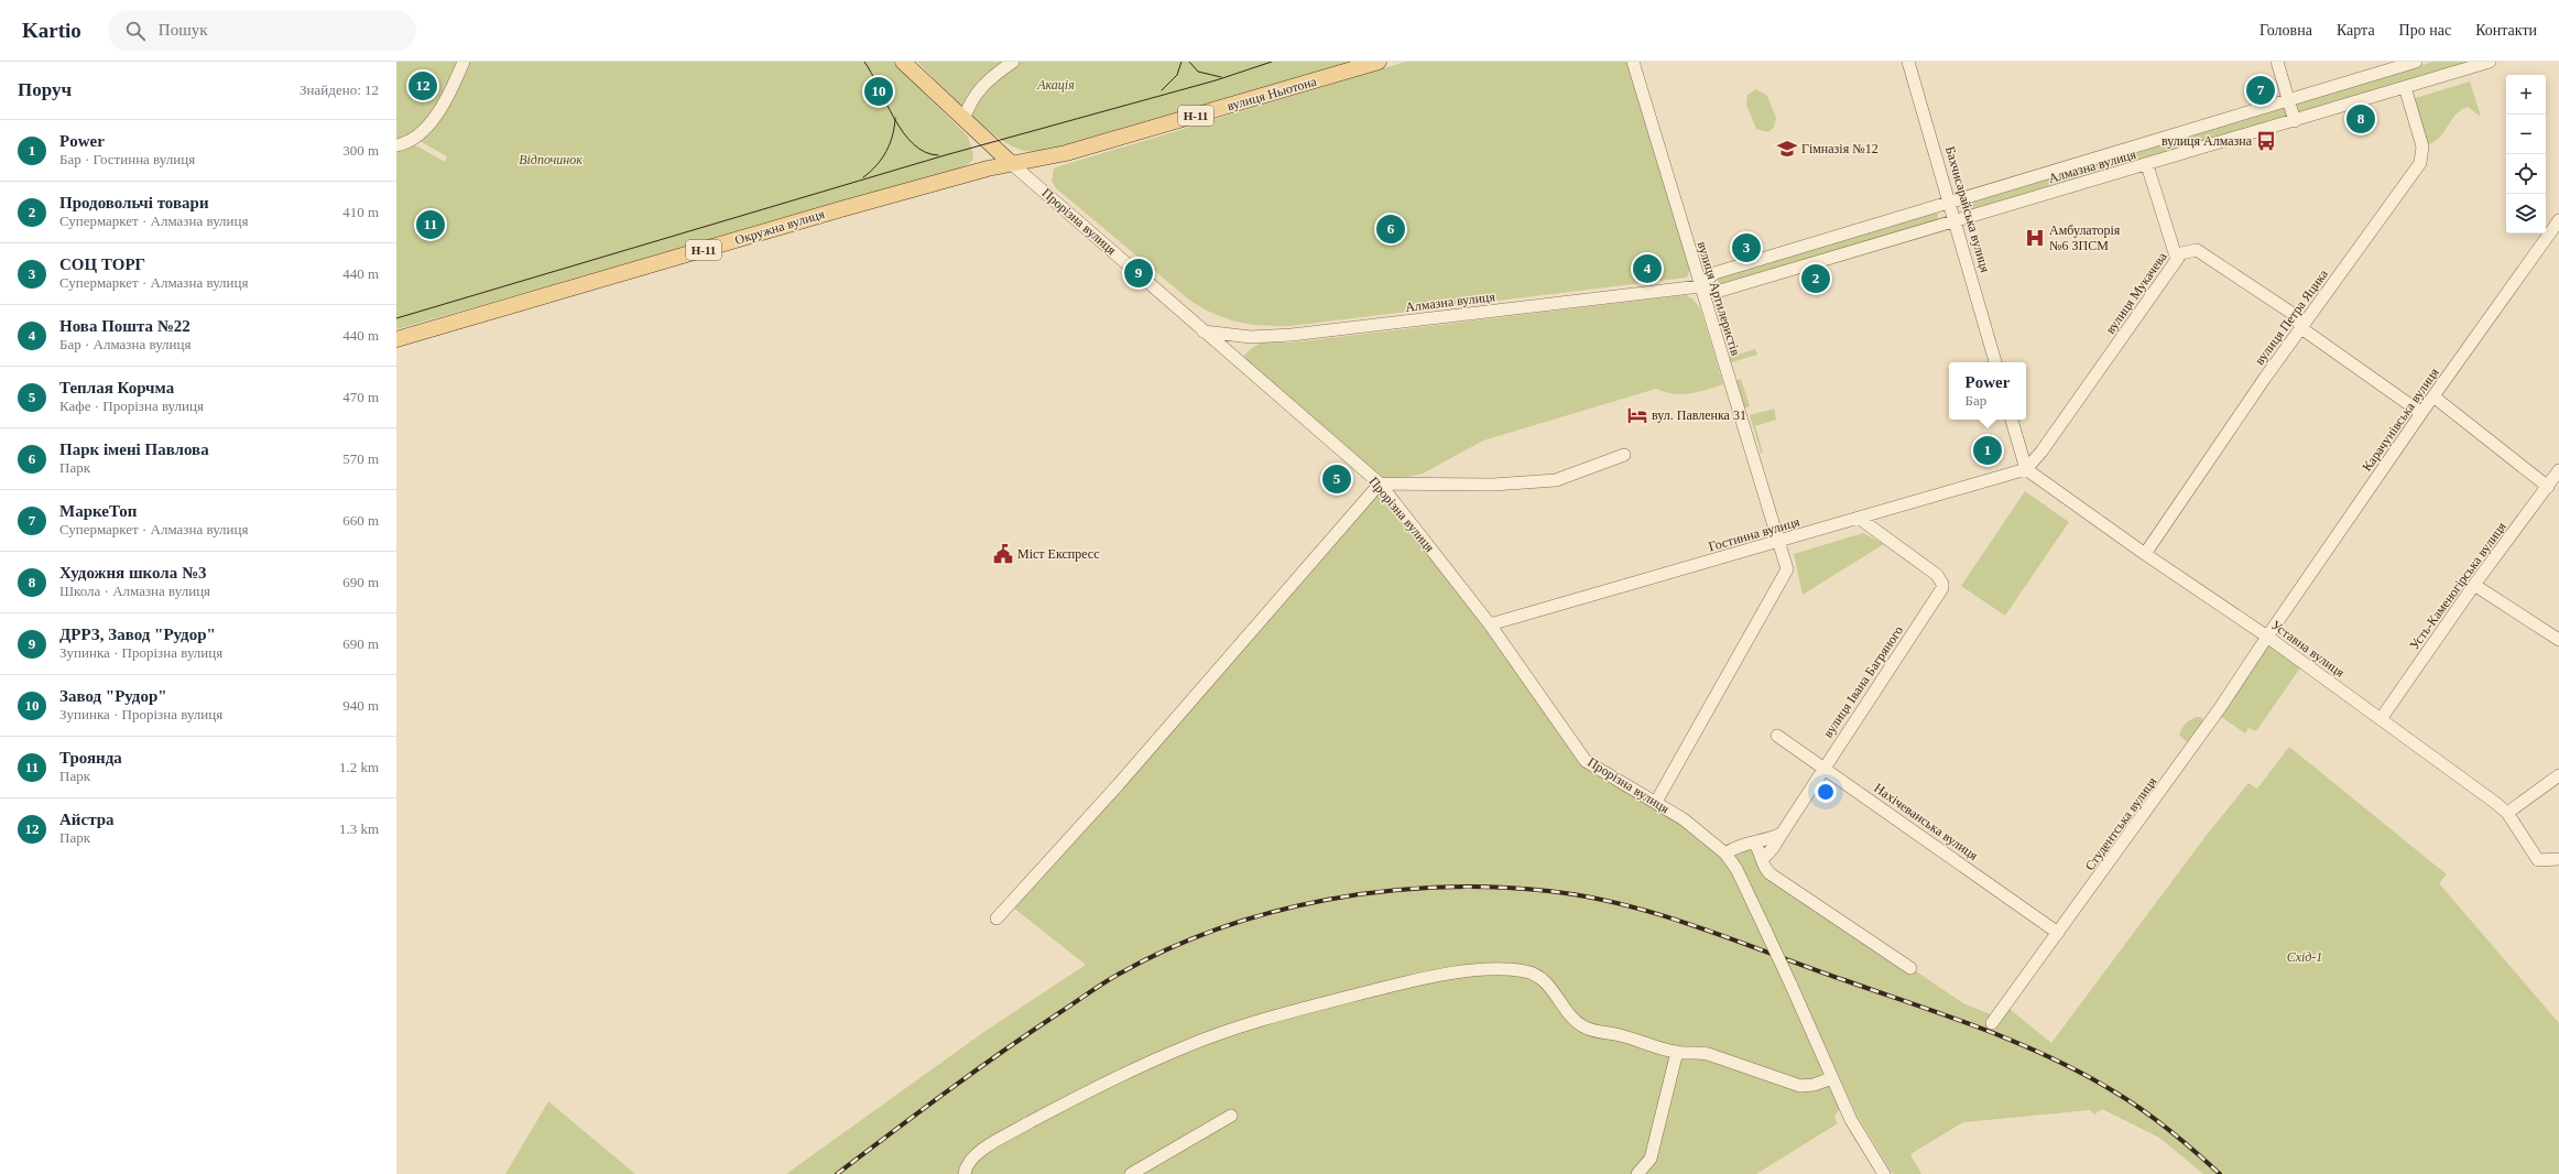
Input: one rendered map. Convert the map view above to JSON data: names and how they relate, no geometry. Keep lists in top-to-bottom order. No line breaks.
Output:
{"streets":{"main road":["вулиця Ньютона","Н-11","Прорізна вулиця","Окружна вулиця"],"street":["Алмазна вулиця","Бахчисарайська вулиця","вулиця Мукачева","вулиця Артилеристів","вулиця Петра Яцика","Карачунівська вулиця","Гостинна вулиця","Усть-Каменогірська вулиця","Уставна вулиця","вулиця Івана Багряного","Нахічеванська вулиця","Студентська вулиця"]},"crossings":[["вулиця Ньютона","Прорізна вулиця"],["вулиця Ньютона","Окружна вулиця"],["Алмазна вулиця","Бахчисарайська вулиця"],["Алмазна вулиця","Прорізна вулиця"],["Алмазна вулиця","вулиця Артилеристів"],["Алмазна вулиця","вулиця Петра Яцика"],["Прорізна вулиця","Окружна вулиця"],["Прорізна вулиця","вулиця Артилеристів"],["Прорізна вулиця","Гостинна вулиця"],["вулиця Мукачева","вулиця Петра Яцика"],["вулиця Мукачева","Карачунівська вулиця"],["вулиця Мукачева","Гостинна вулиця"],["вулиця Мукачева","Уставна вулиця"],["вулиця Артилеристів","Гостинна вулиця"],["вулиця Петра Яцика","Уставна вулиця"],["Карачунівська вулиця","Уставна вулиця"],["Карачунівська вулиця","Студентська вулиця"],["Гостинна вулиця","Уставна вулиця"],["Гостинна вулиця","вулиця Івана Багряного"],["Усть-Каменогірська вулиця","Уставна вулиця"],["Уставна вулиця","Студентська вулиця"],["вулиця Івана Багряного","Нахічеванська вулиця"],["Нахічеванська вулиця","Студентська вулиця"]],"parks":["Акація","Відпочинок","Схід-1"],"places":{"bus stop":["вулиця Алмазна"],"school or university":["Гімназія №12"],"hospital":["Амбулаторія №6 ЗПСМ"],"hotel":["вул. Павленка 31"],"public building":["Міст Експресс"]},"page":{"header":"Kartio","search":"Пошук","nav":["Головна","Карта","Про нас","Контакти"],"heading":["Поруч","Знайдено: 12"],"pins":["12","7","10","8","11","6","3","4","9","2","1","5"],"map_buttons":["+","−"],"list":[{"mark":"1","name":"Power","note":"Бар · Гостинна вулиця","value":"300 m"},{"mark":"2","name":"Продовольчі товари","note":"Супермаркет · Алмазна вулиця","value":"410 m"},{"mark":"3","name":"СОЦ ТОРГ","note":"Супермаркет · Алмазна вулиця","value":"440 m"},{"mark":"4","name":"Нова Пошта №22","note":"Бар · Алмазна вулиця","value":"440 m"},{"mark":"5","name":"Теплая Корчма","note":"Кафе · Прорізна вулиця","value":"470 m"},{"mark":"6","name":"Парк імені Павлова","note":"Парк","value":"570 m"},{"mark":"7","name":"МаркеТоп","note":"Супермаркет · Алмазна вулиця","value":"660 m"},{"mark":"8","name":"Художня школа №3","note":"Школа · Алмазна вулиця","value":"690 m"},{"mark":"9","name":"ДРРЗ, Завод \"Рудор\"","note":"Зупинка · Прорізна вулиця","value":"690 m"},{"mark":"10","name":"Завод \"Рудор\"","note":"Зупинка · Прорізна вулиця","value":"940 m"},{"mark":"11","name":"Троянда","note":"Парк","value":"1.2 km"},{"mark":"12","name":"Айстра","note":"Парк","value":"1.3 km"}],"popup":["Power","Бар"]}}
